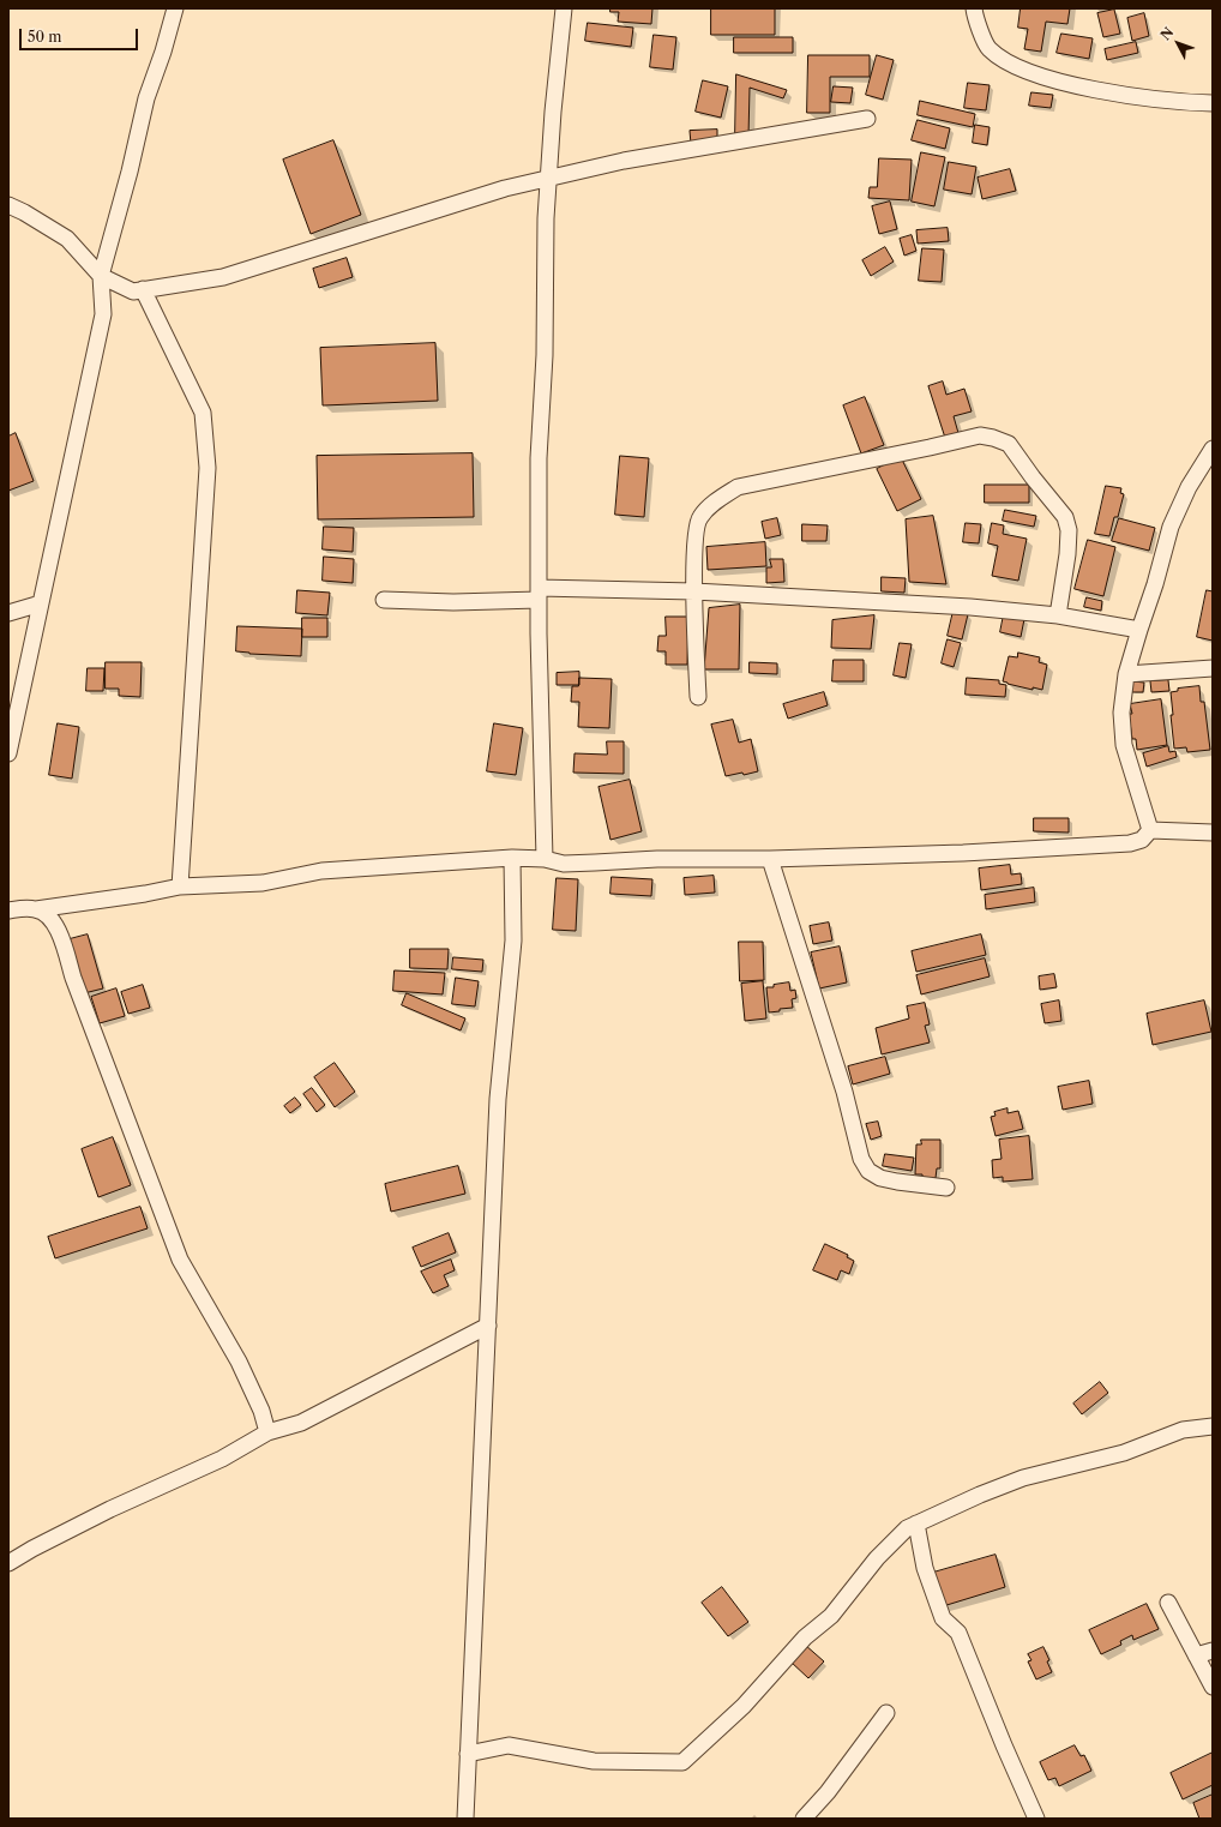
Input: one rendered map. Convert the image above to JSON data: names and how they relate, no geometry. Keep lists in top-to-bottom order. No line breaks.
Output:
{"scale_bar":"50 m","north":"top left"}
